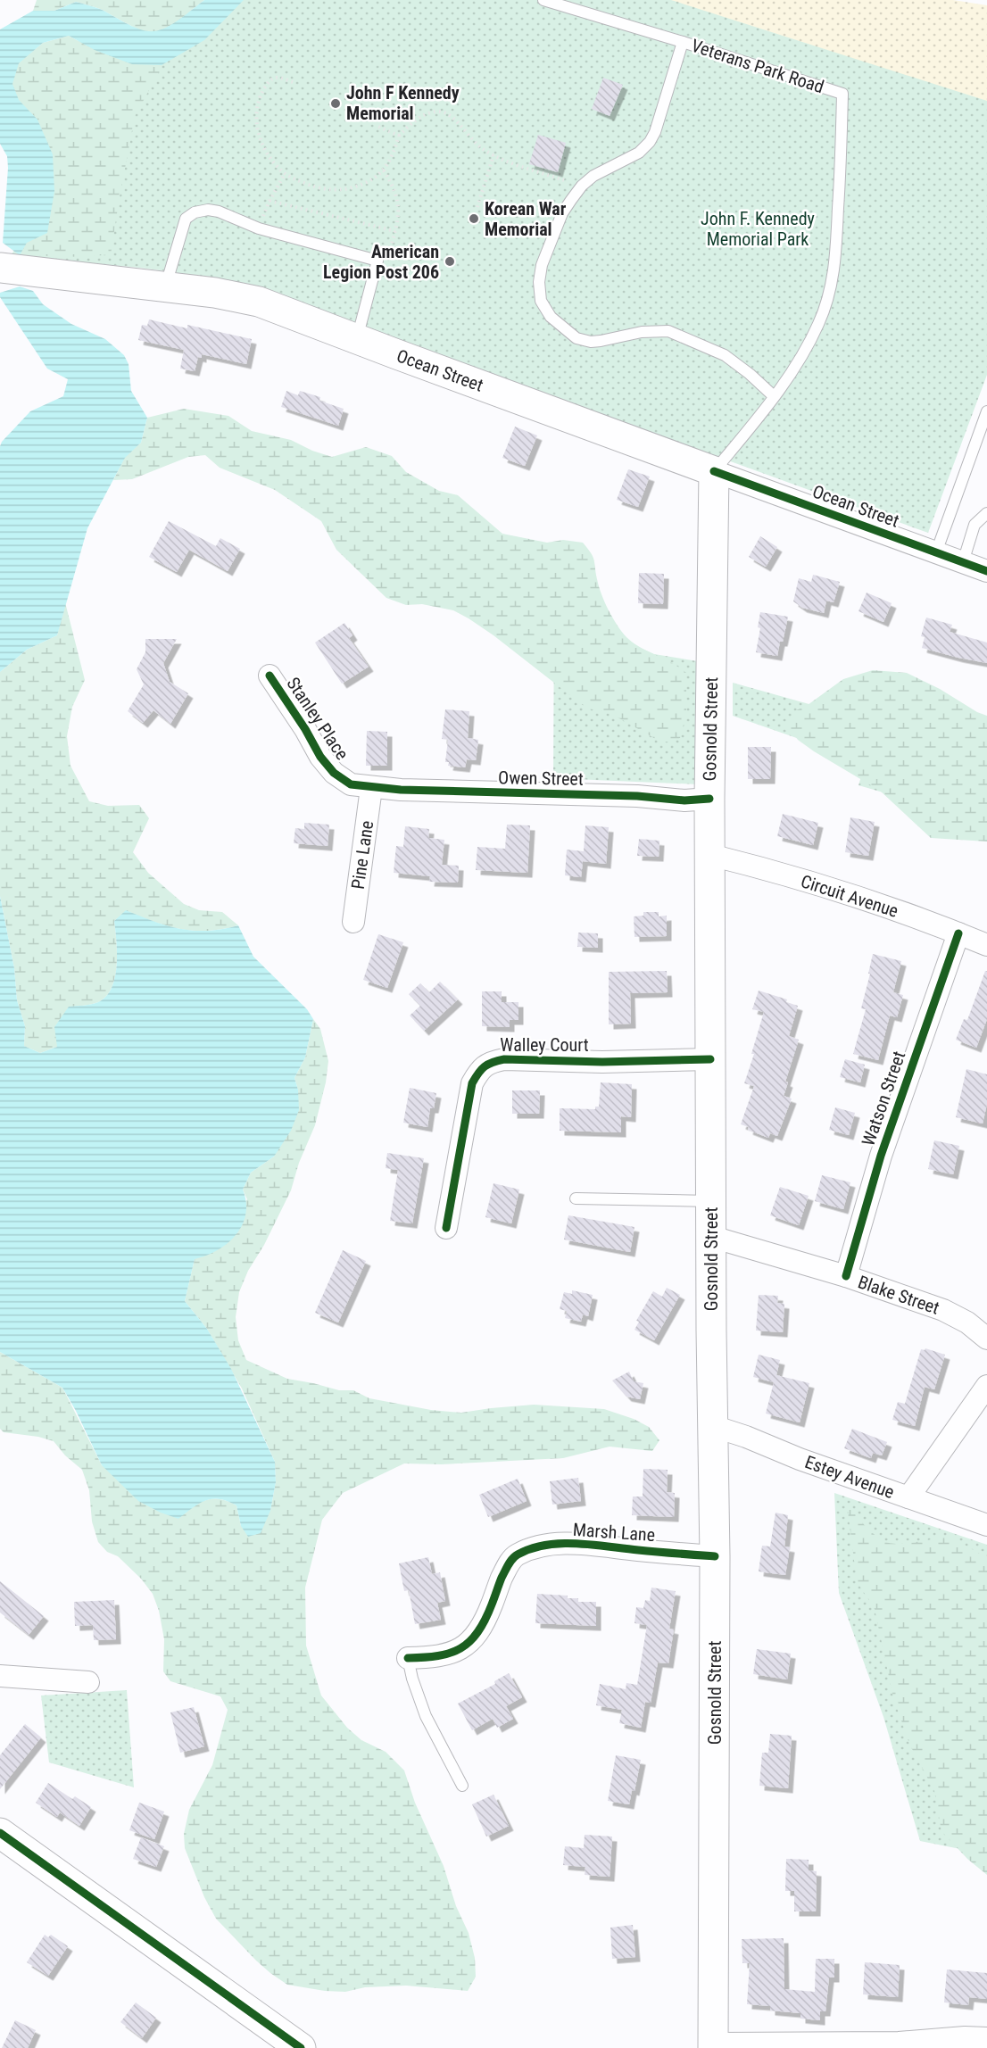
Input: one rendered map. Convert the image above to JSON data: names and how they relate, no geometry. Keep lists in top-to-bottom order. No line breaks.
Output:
{"streets":{"main road":["Ocean Street","Gosnold Street"],"street":["Stanley Place","Owen Street","Pine Lane","Circuit Avenue","Walley Court","Watson Street","Blake Street","Estey Avenue","Marsh Lane"],"lane":["Veterans Park Road"]},"crossings":[["Veterans Park Road","Ocean Street"],["Veterans Park Road","Gosnold Street"],["Ocean Street","Gosnold Street"],["Stanley Place","Owen Street"],["Stanley Place","Pine Lane"],["Gosnold Street","Owen Street"],["Gosnold Street","Circuit Avenue"],["Gosnold Street","Walley Court"],["Gosnold Street","Blake Street"],["Gosnold Street","Estey Avenue"],["Gosnold Street","Marsh Lane"],["Owen Street","Pine Lane"],["Circuit Avenue","Watson Street"],["Watson Street","Blake Street"]],"parks":["John F. Kennedy Memorial Park"],"places":["John F Kennedy Memorial","Korean War Memorial","American Legion Post 206"]}
